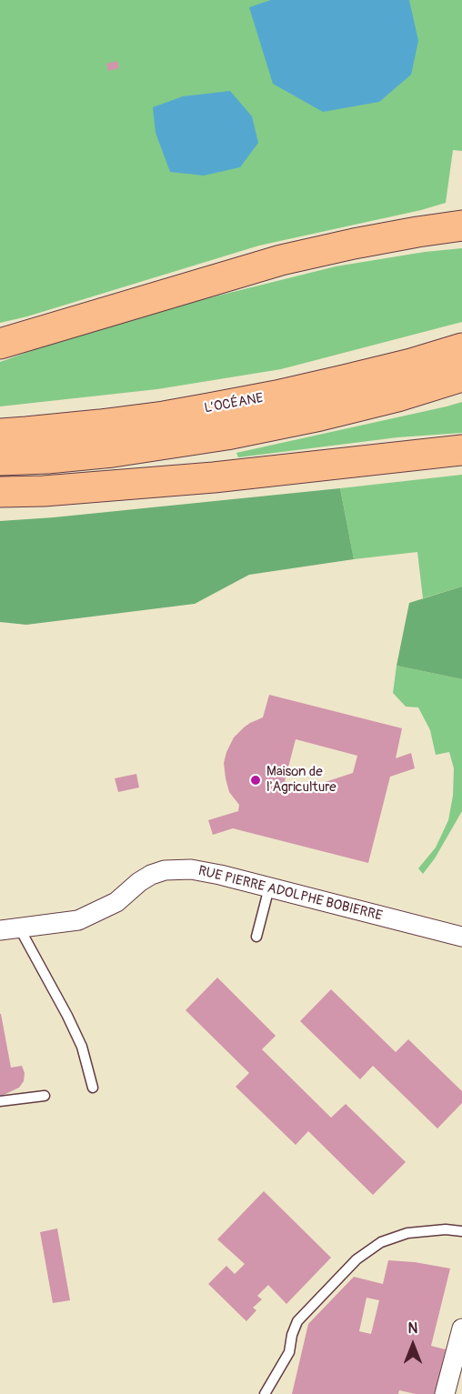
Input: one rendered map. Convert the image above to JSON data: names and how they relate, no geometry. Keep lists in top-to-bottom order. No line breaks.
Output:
{"streets":{"highway":["L’OCÉANE"],"street":["RUE PIERRE ADOLPHE BOBIERRE"]},"places":["Maison de l'Agriculture"],"north":"top"}
